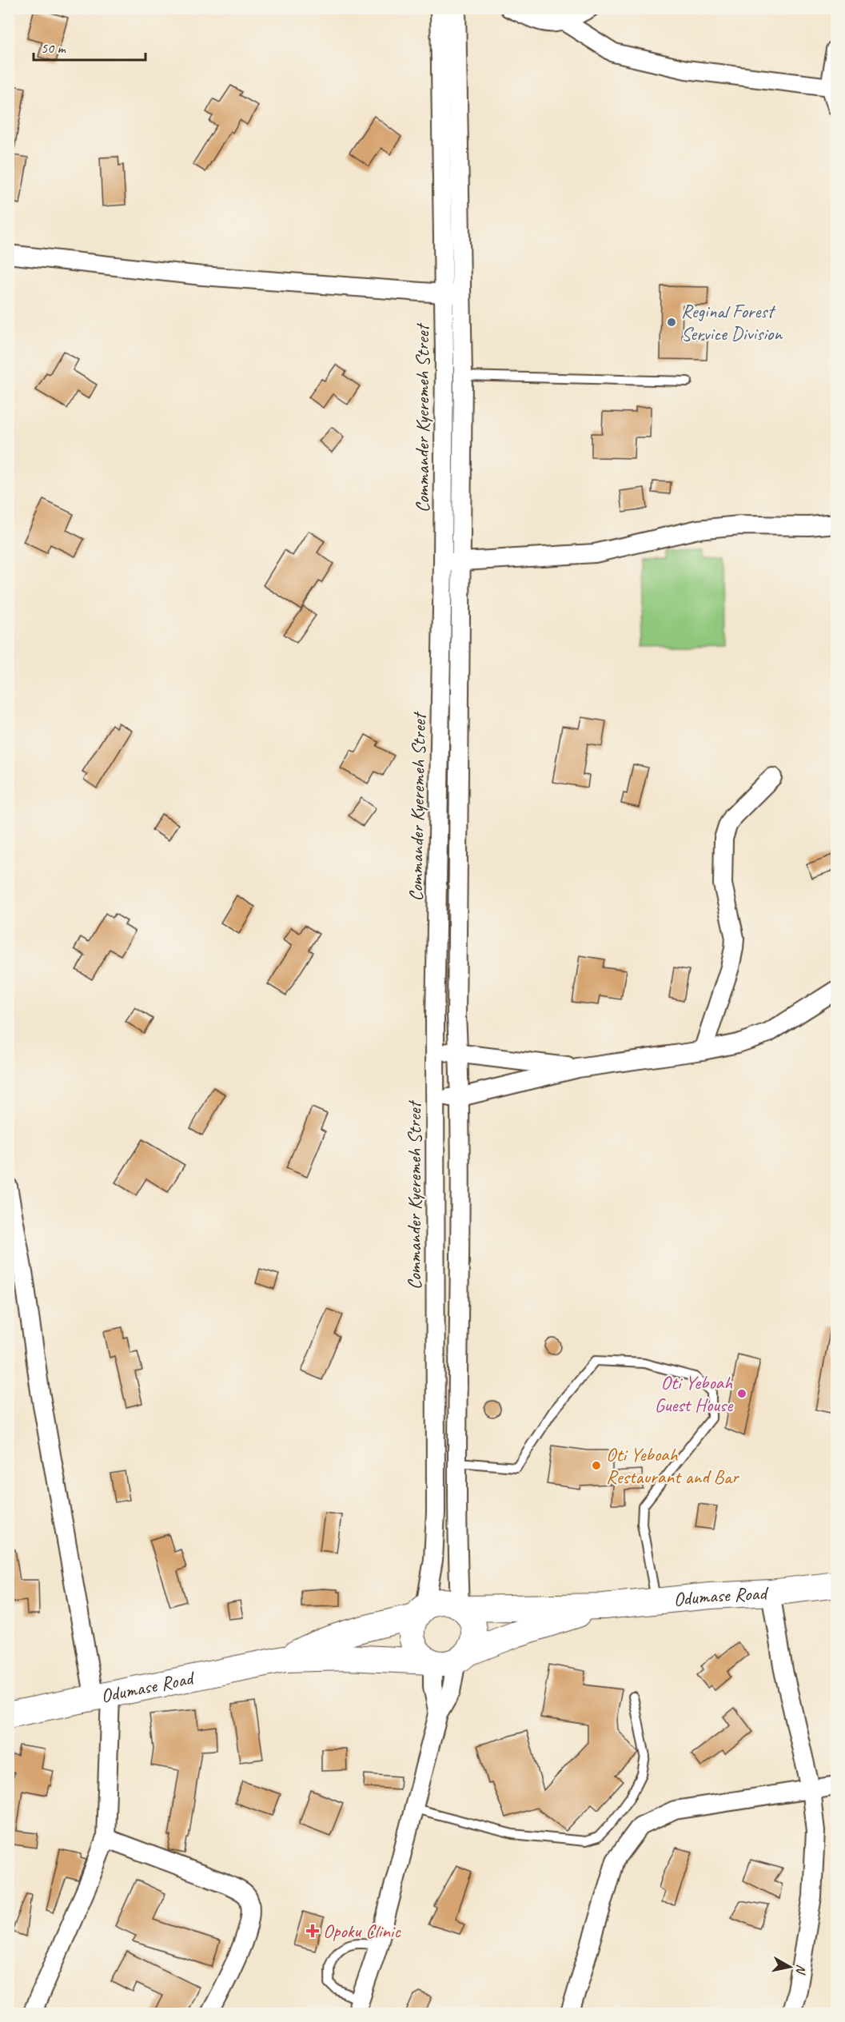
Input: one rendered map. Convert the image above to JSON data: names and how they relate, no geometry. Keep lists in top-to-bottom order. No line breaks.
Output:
{"streets":{"main road":["Odumase Road"],"street":["Commander Kyeremeh Street"]},"crossings":[["Commander Kyeremeh Street","Odumase Road"]],"places":{"other":["Reginal Forest Service Division","Oti Yeboah Guest House","Oti Yeboah Restaurant and Bar"],"health":["Opoku Clinic"]},"scale_bar":"50 m","north":"right"}
